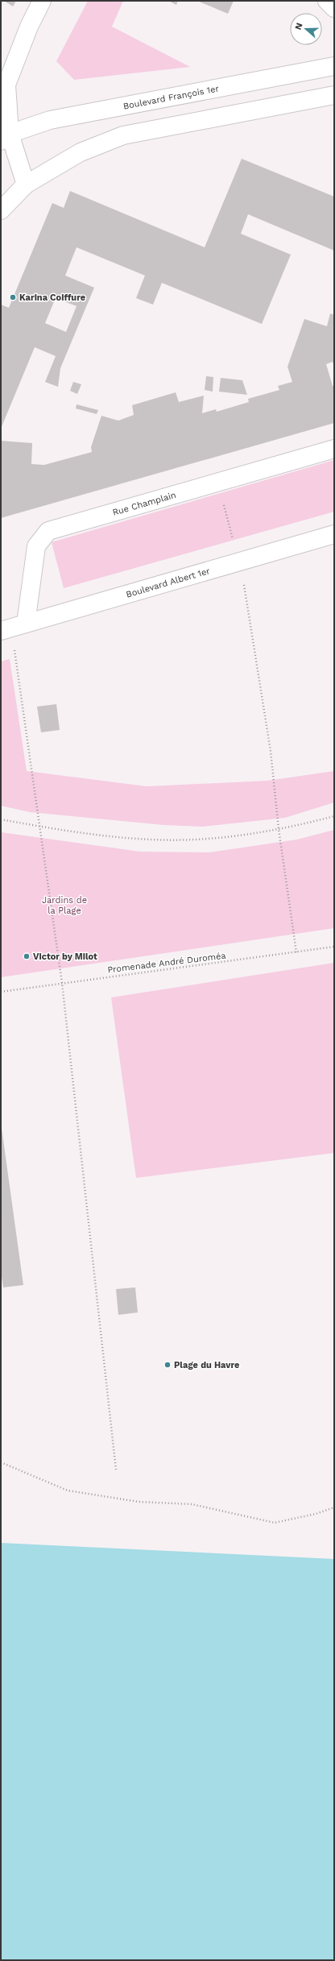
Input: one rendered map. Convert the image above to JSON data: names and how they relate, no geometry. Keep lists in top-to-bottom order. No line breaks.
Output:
{"streets":{"street":["Boulevard François 1er","Rue Champlain","Boulevard Albert 1er"],"path":["Promenade André Duroméa"]},"crossings":[["Rue Champlain","Boulevard Albert 1er"]],"parks":["Jardins de la Plage"],"places":["Karina Coiffure","Victor by Milot","Plage du Havre"],"north":"left"}
